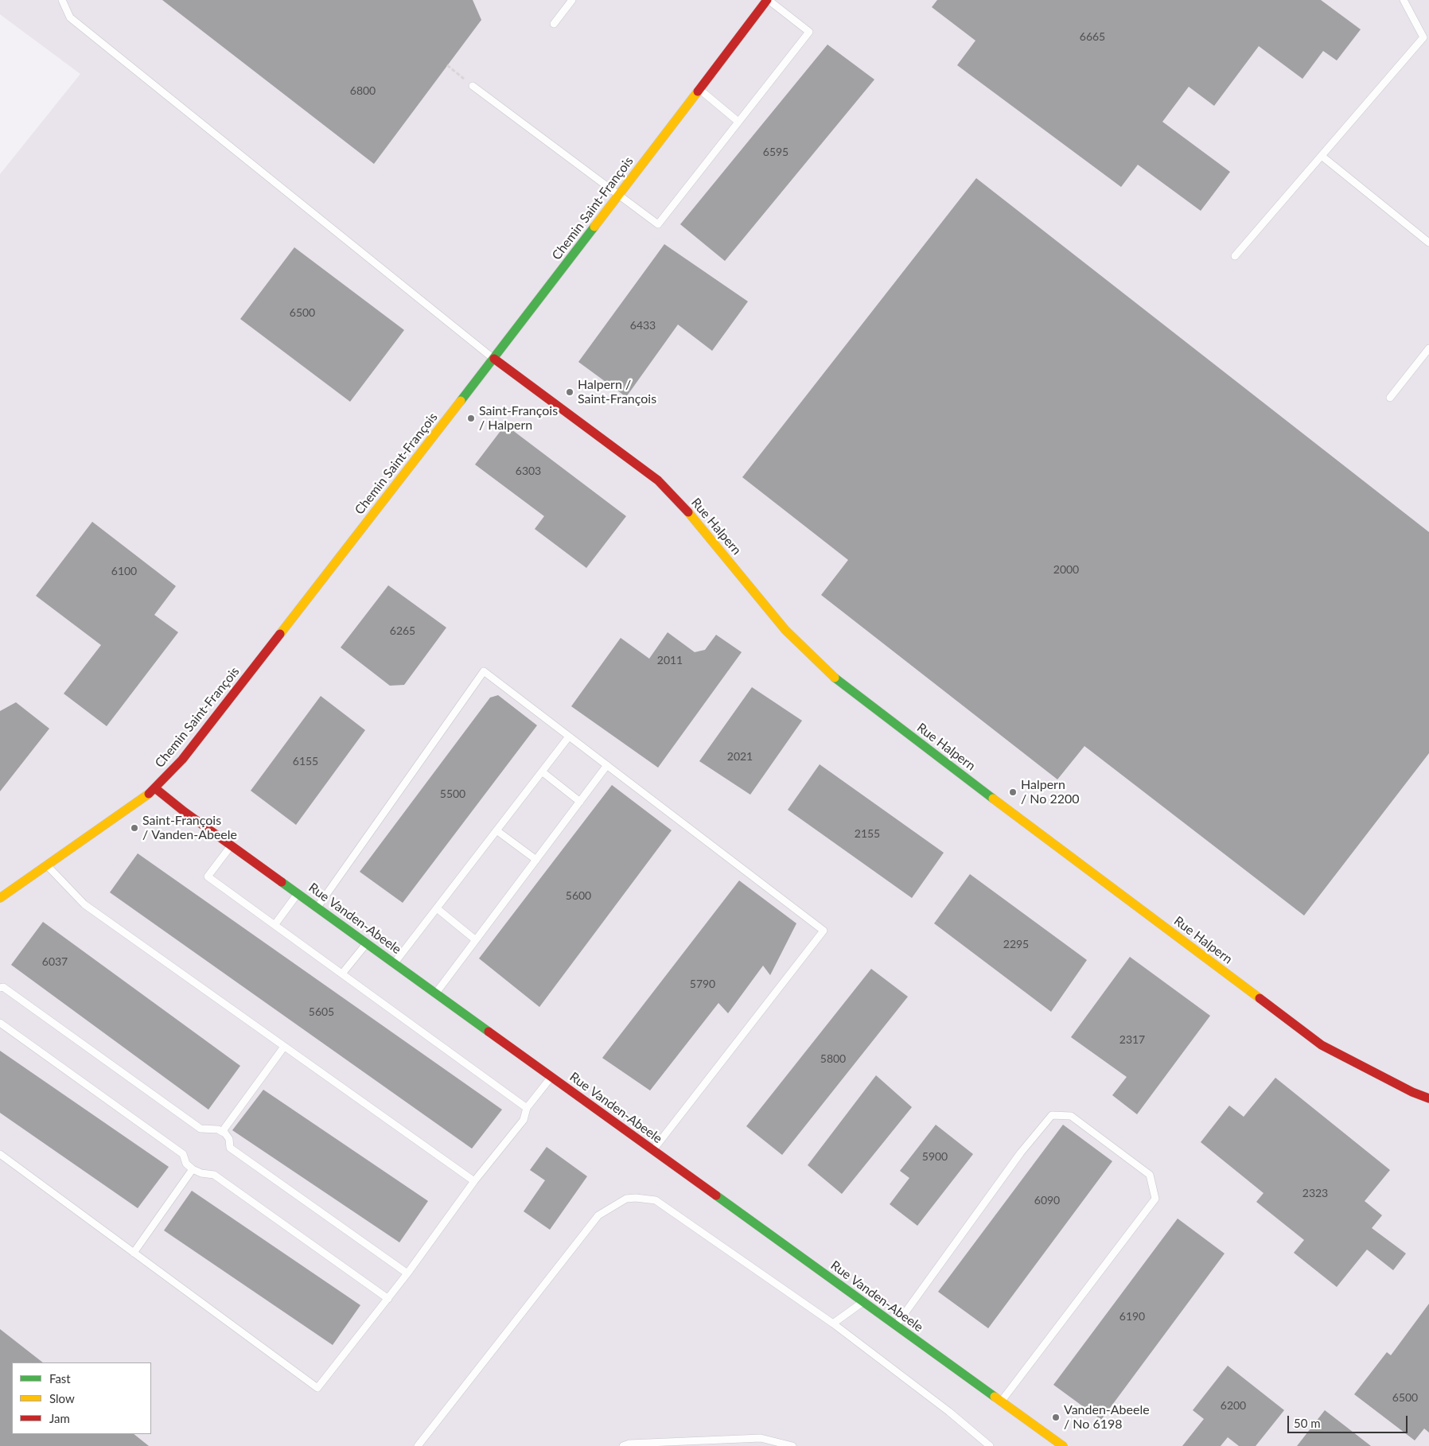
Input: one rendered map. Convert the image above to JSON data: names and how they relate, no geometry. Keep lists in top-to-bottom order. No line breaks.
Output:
{"streets":{"street":["Chemin Saint-François","Rue Halpern","Rue Vanden-Abeele"]},"crossings":[["Chemin Saint-François","Rue Halpern"],["Chemin Saint-François","Rue Vanden-Abeele"]],"places":["Halpern / Saint-François","Saint-François / Halpern","Halpern / No 2200","Saint-François / Vanden-Abeele","Vanden-Abeele / No 6198"],"house_numbers":["6665","6800","6595","6500","6433","6303","2000","6100","6265","2011","2021","6155","5500","2155","5600","2295","6037","5790","5605","2317","5800","5900","2323","6090","6190","6500","6200"],"legend":["Fast","Slow","Jam"],"scale_bar":"50 m"}
